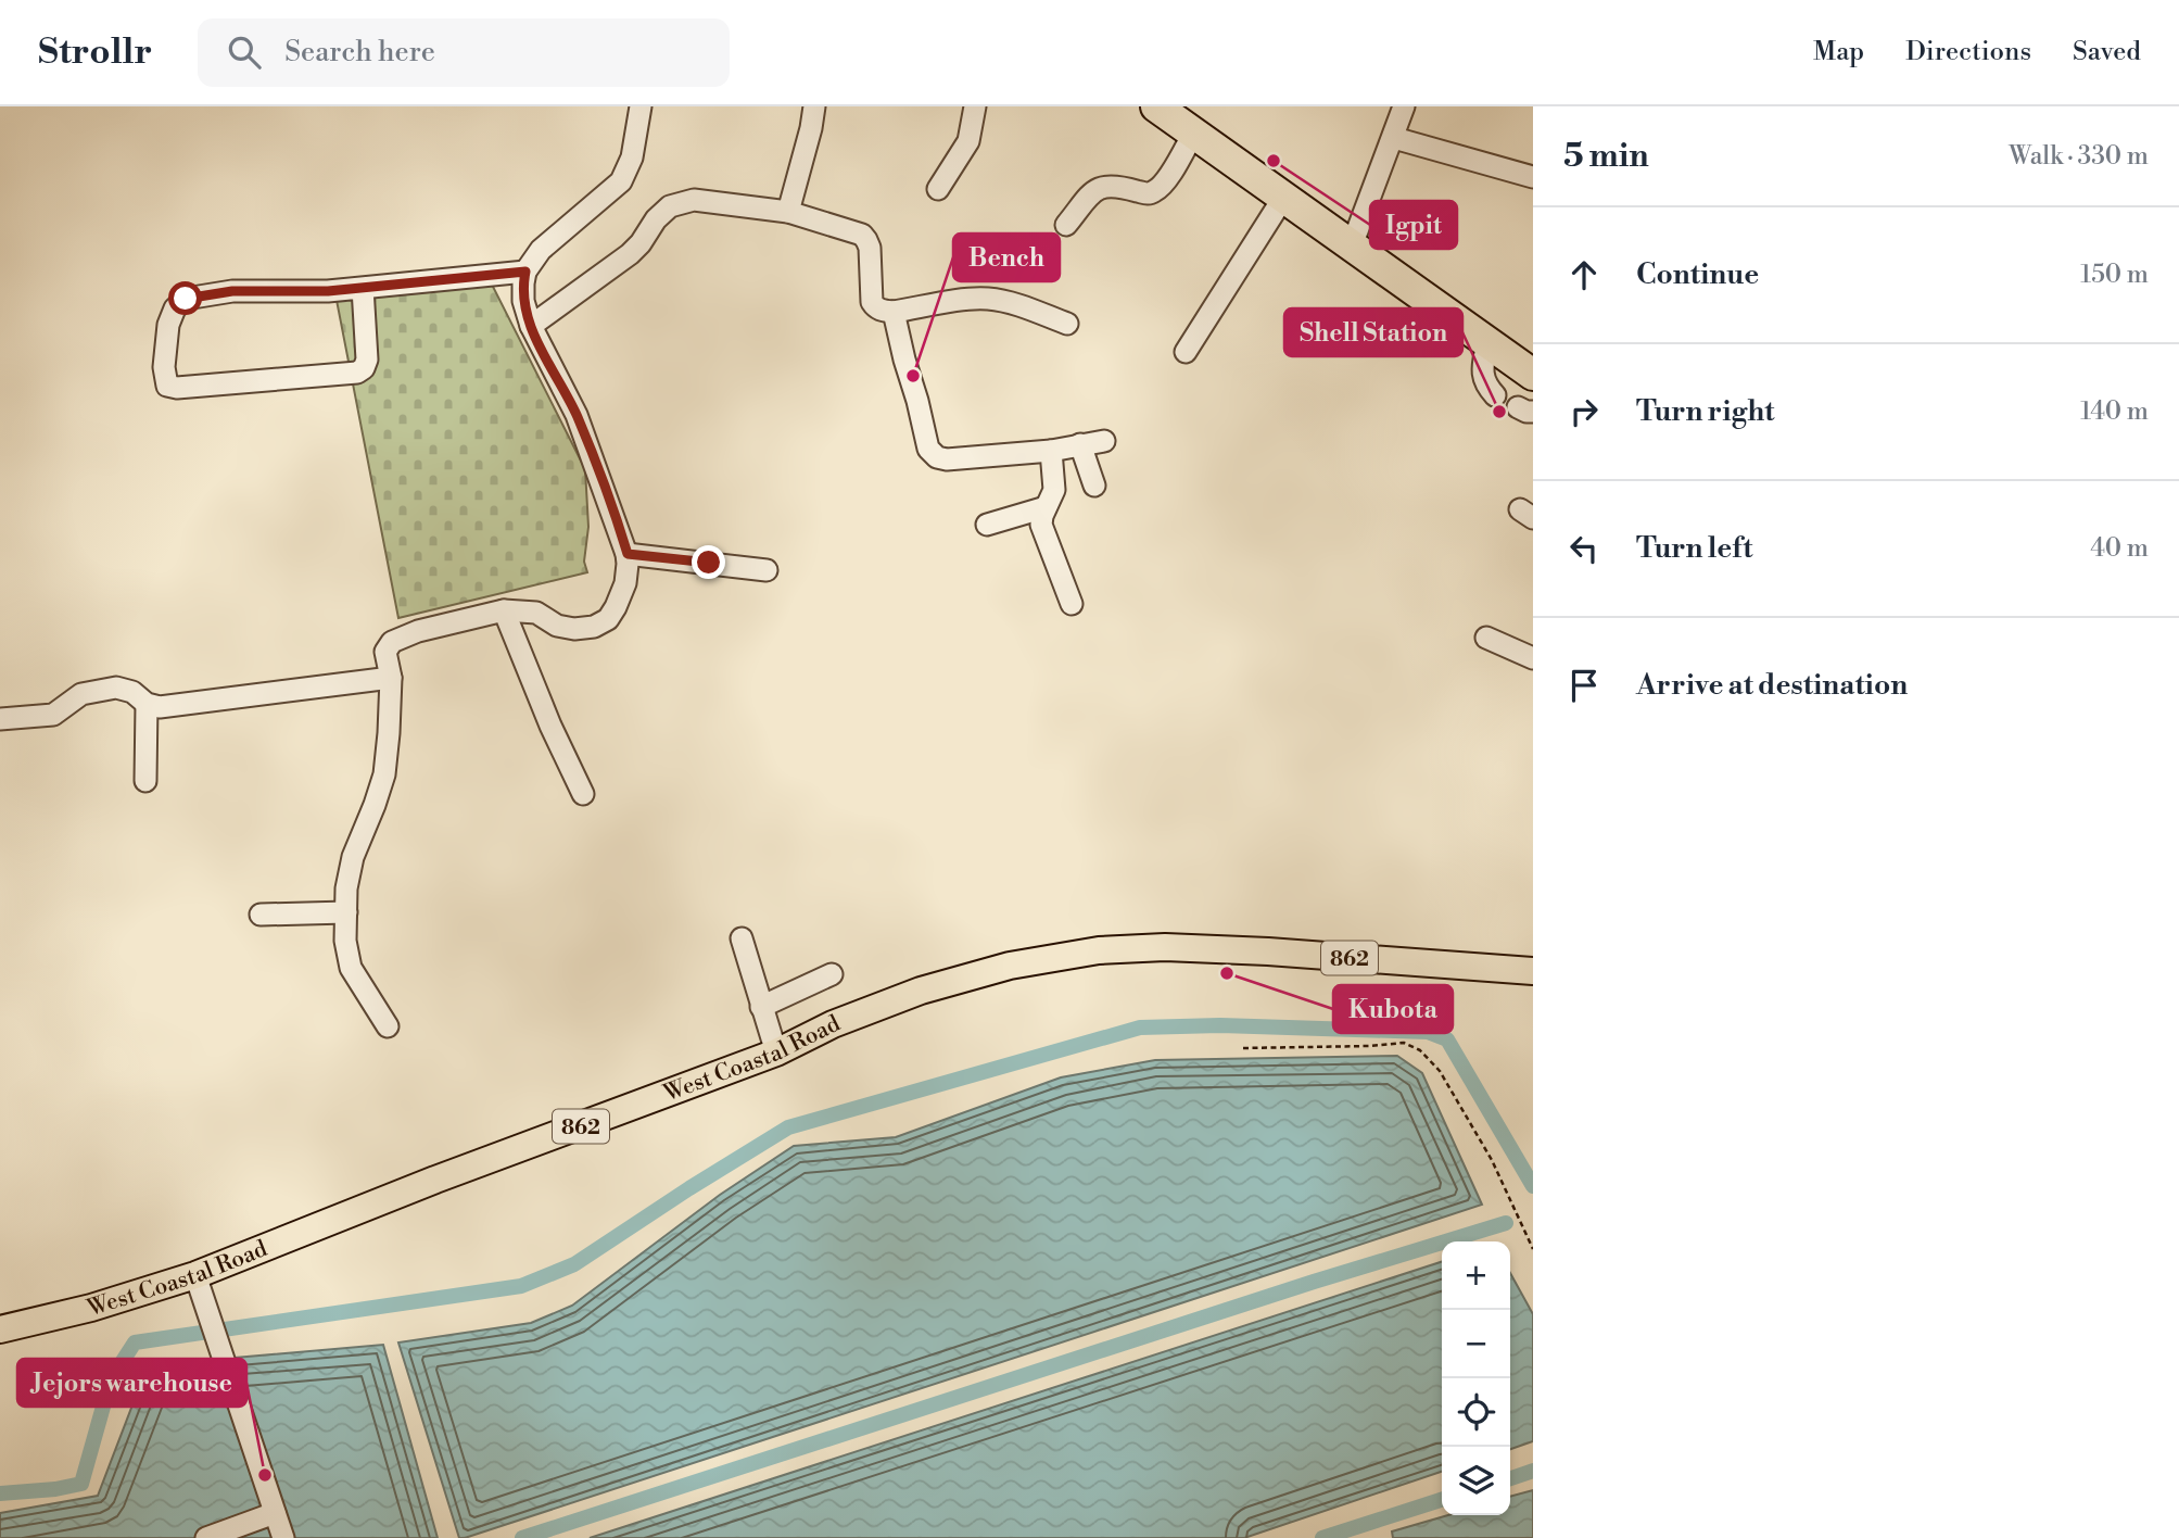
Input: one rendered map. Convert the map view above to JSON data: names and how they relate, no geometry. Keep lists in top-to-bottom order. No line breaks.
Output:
{"streets":{"main road":["862","West Coastal Road"]},"places":["Igpit","Bench","Shell Station","Kubota","Jejors warehouse"],"page":{"header":"Strollr","search":"Search here","nav":["Map","Directions","Saved"],"heading":["5 min","Walk · 330 m"],"list":[["Continue","150 m"],["Turn right","140 m"],["Turn left","40 m"],"Arrive at destination"],"map_buttons":["+","−"]}}
